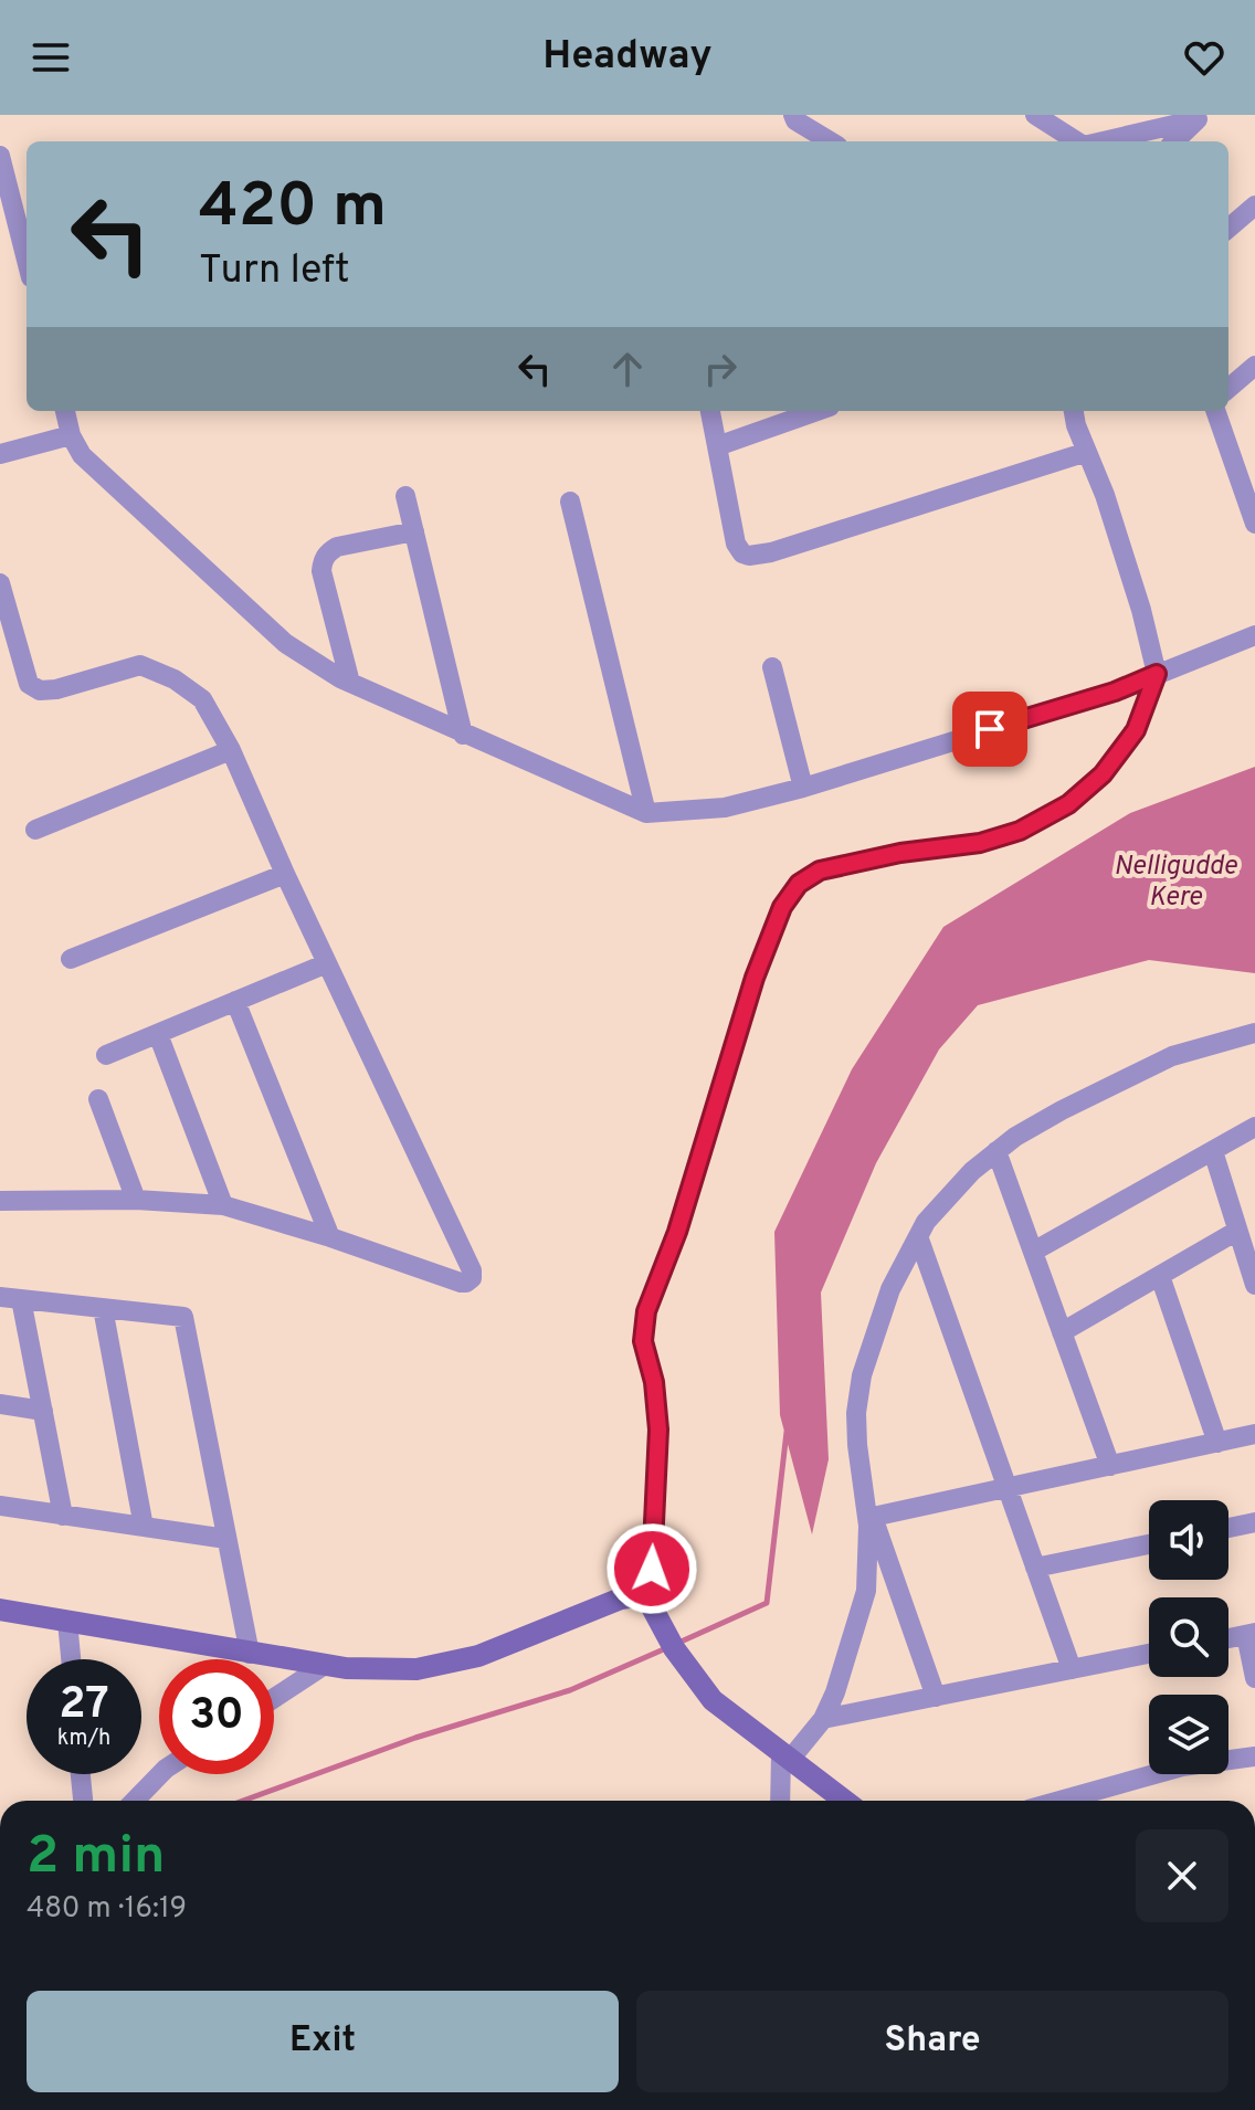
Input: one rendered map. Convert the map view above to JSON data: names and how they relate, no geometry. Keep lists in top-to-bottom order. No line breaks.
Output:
{"water":["Nelligudde Kere"],"page":{"header":"Headway","turn":["420 m","Turn left"],"speed":"27 km/h","limit":"30","heading":["2 min","480 m · 16:19"],"buttons":["Exit","Share"]}}
